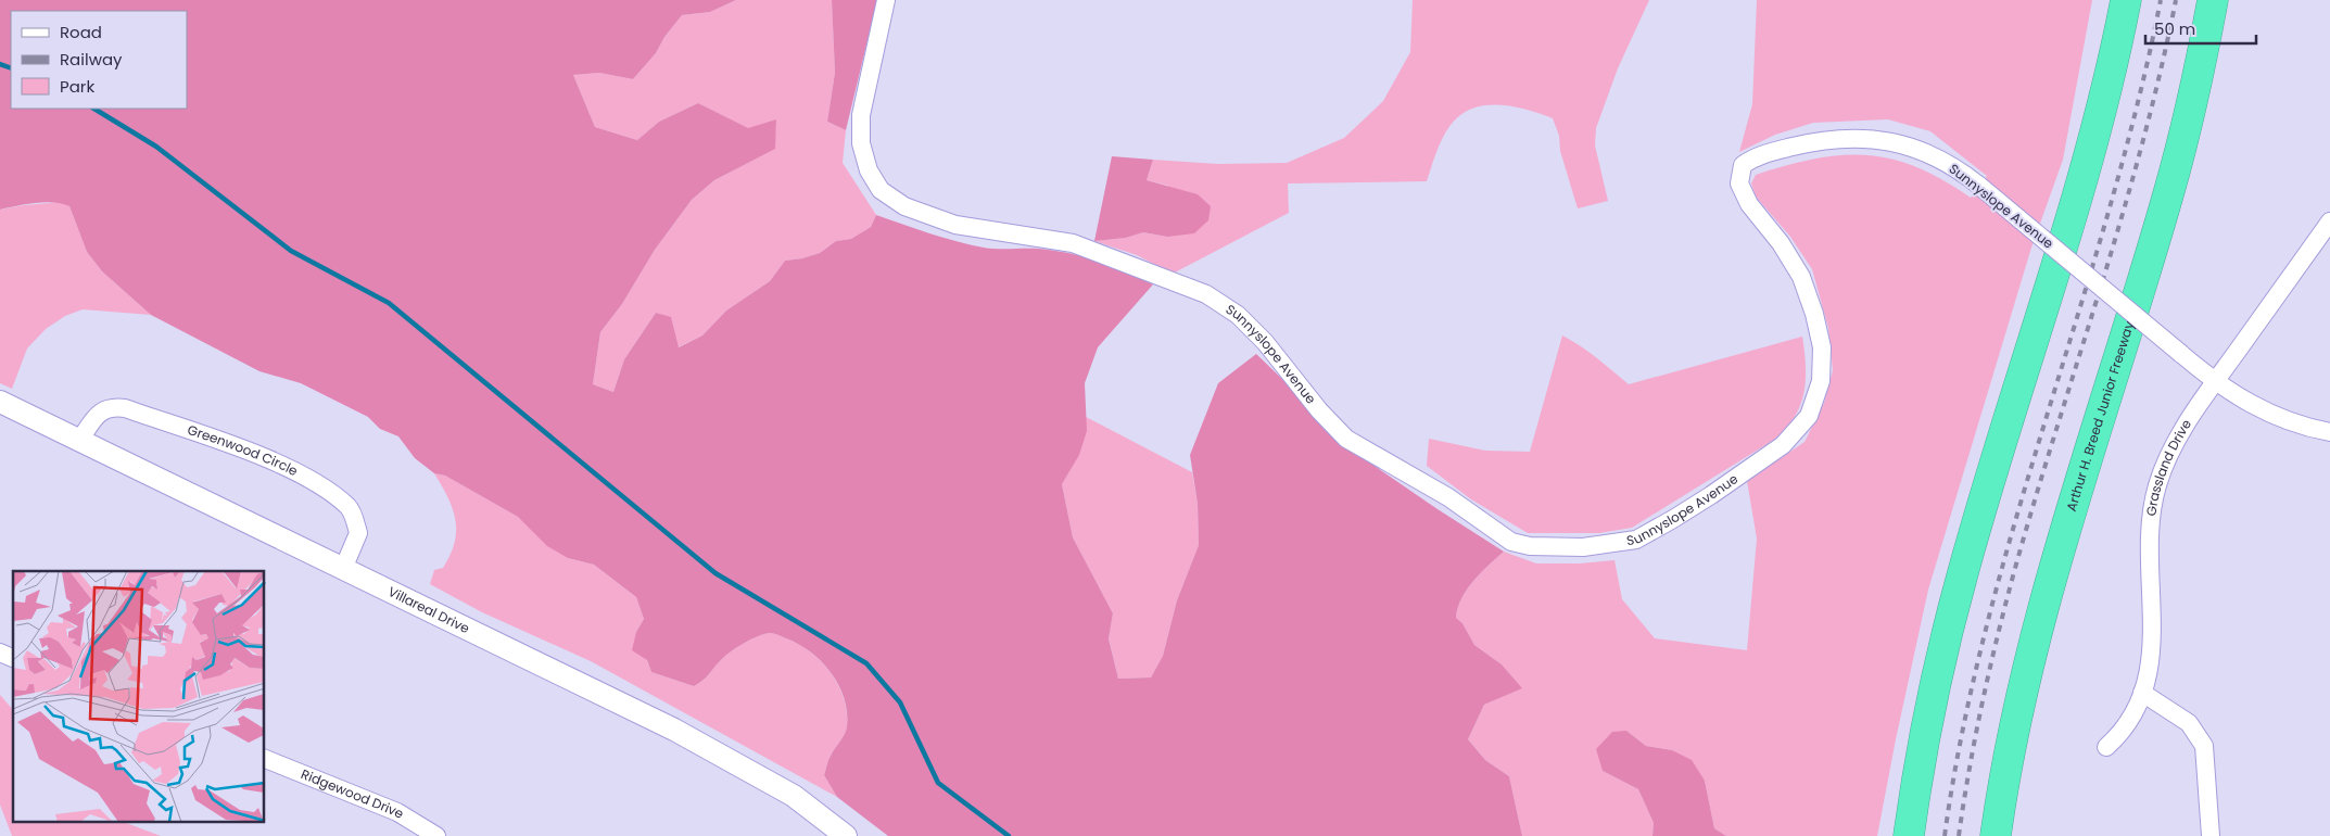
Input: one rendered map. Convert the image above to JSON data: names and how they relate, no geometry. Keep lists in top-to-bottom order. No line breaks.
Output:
{"streets":{"highway":["Arthur H. Breed Junior Freeway"],"street":["Sunnyslope Avenue","Greenwood Circle","Grassland Drive","Villareal Drive","Ridgewood Drive"]},"crossings":[["Sunnyslope Avenue","Grassland Drive"],["Greenwood Circle","Villareal Drive"]],"legend":["Road","Railway","Park"],"scale_bar":"50 m"}
